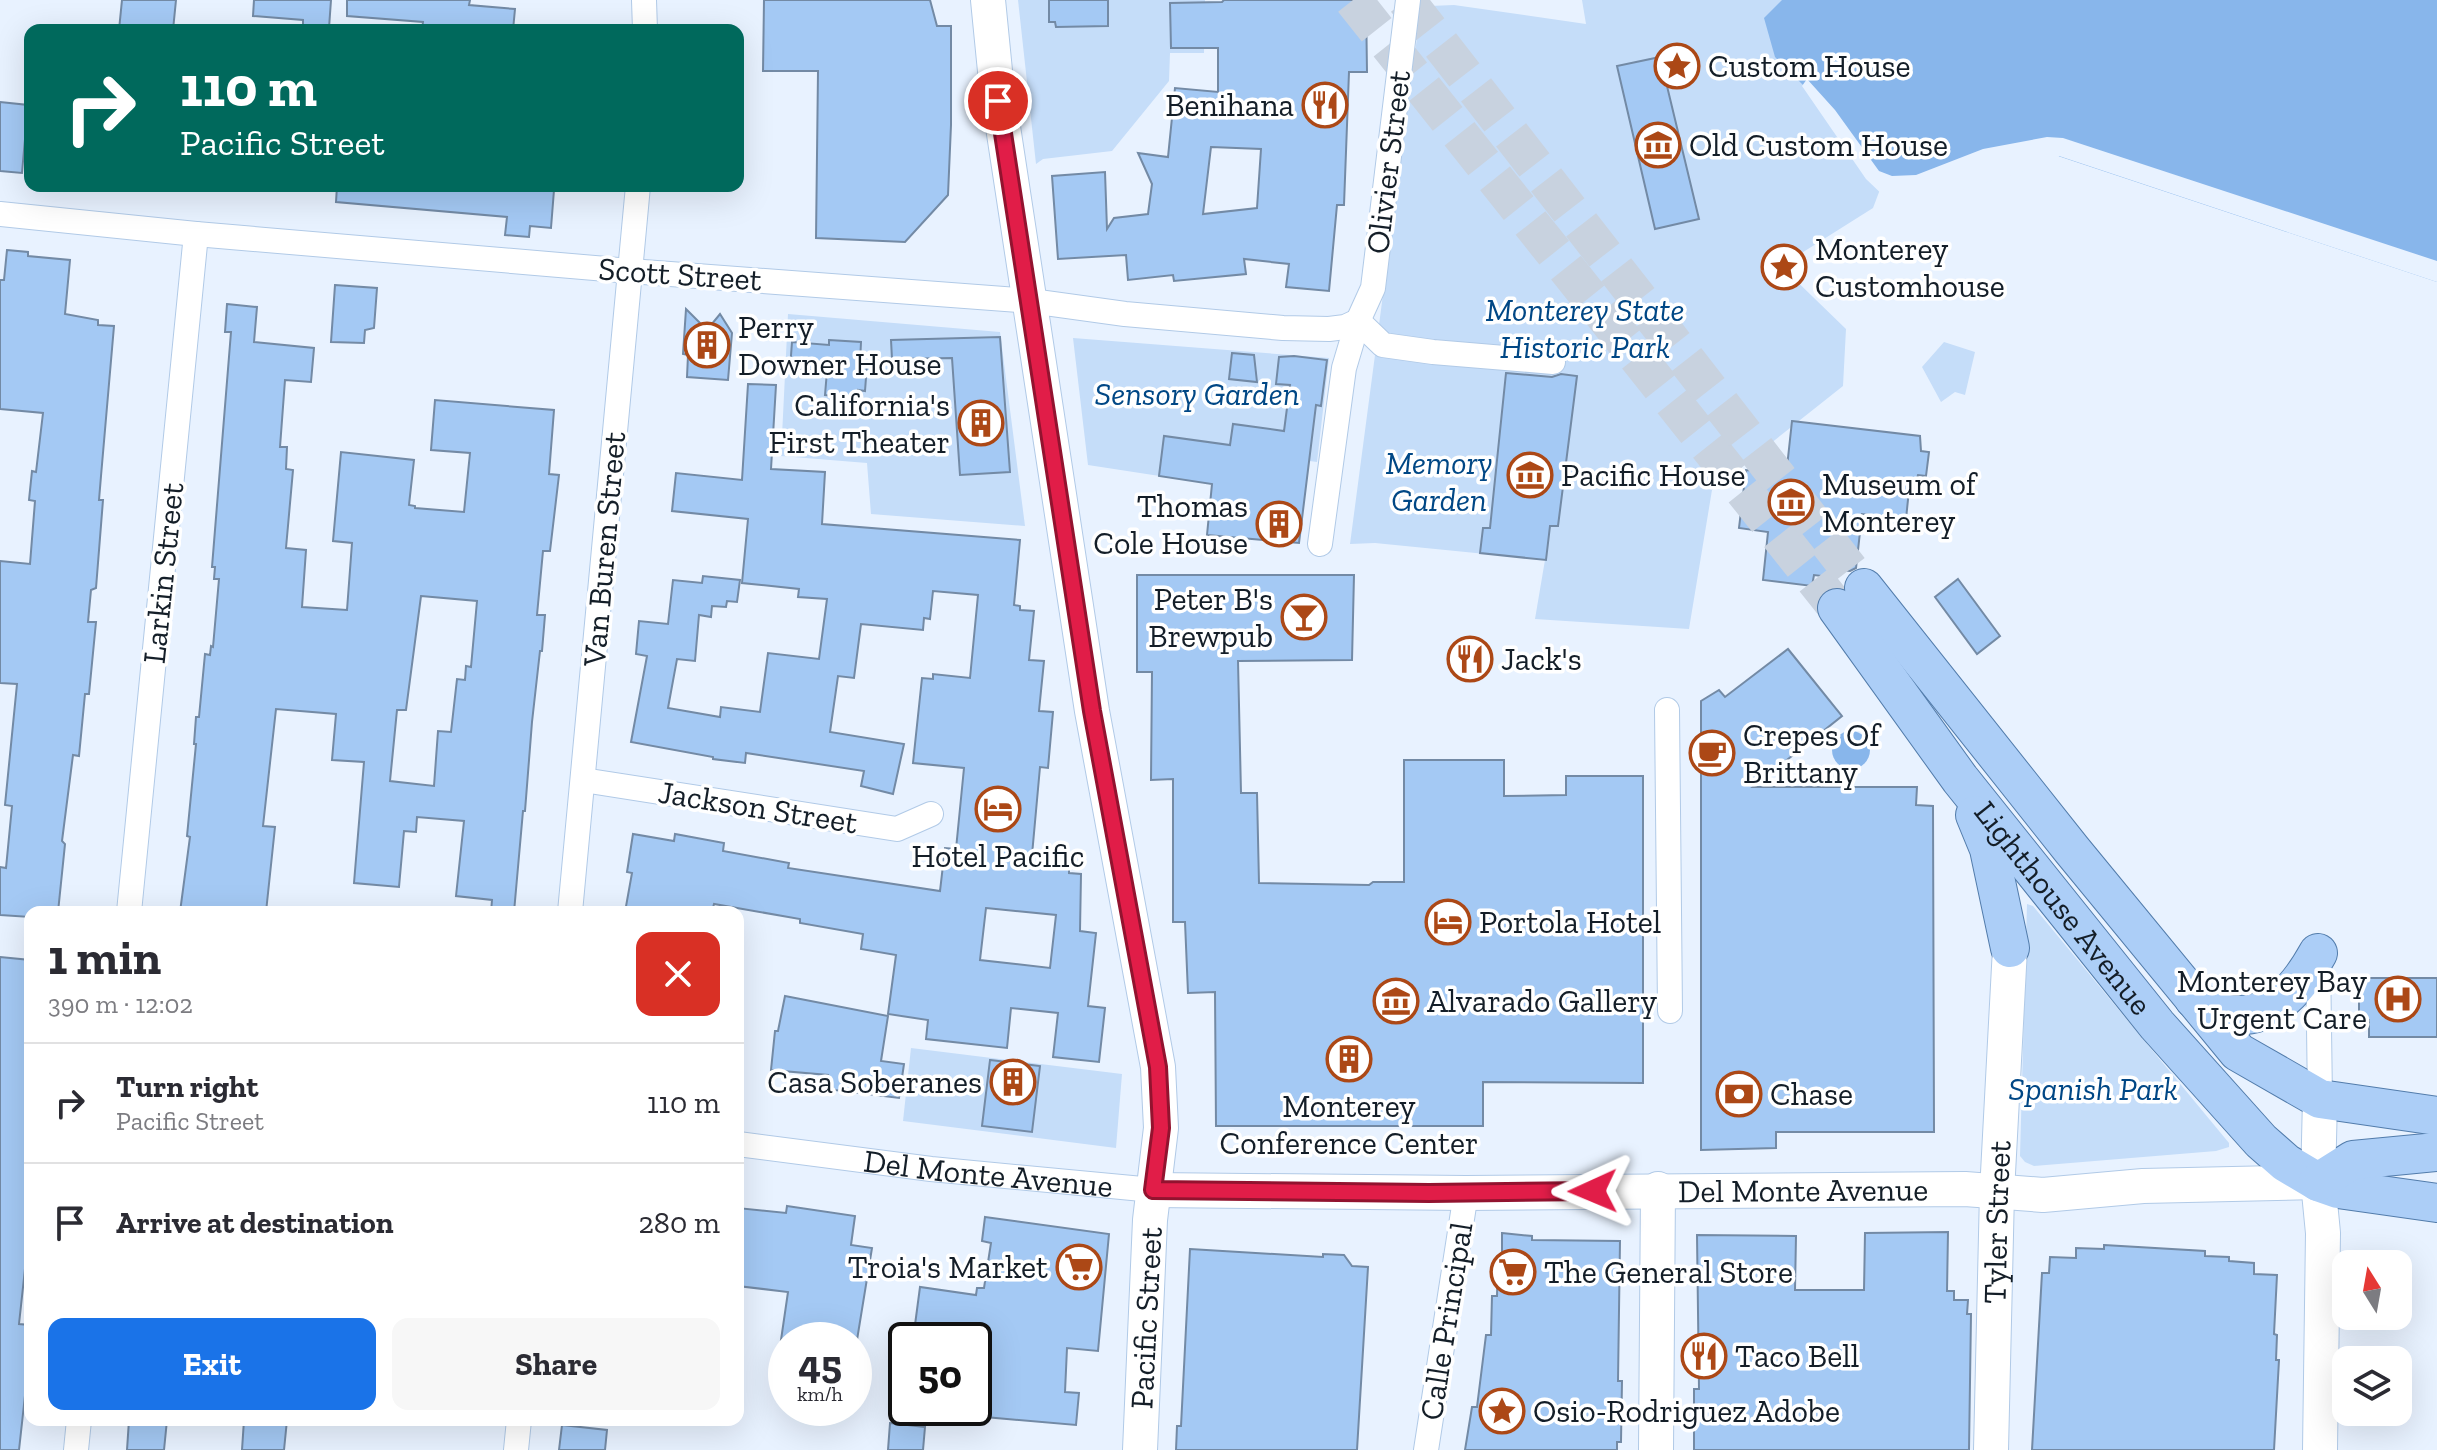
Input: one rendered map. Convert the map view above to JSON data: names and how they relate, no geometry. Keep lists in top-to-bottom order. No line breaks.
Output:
{"streets":{"main road":["Lighthouse Avenue","Del Monte Avenue","Tyler Street","Pacific Street"],"street":["Olivier Street","Scott Street","Van Buren Street","Larkin Street","Jackson Street","Calle Principal"]},"crossings":[["Olivier Street","Scott Street"],["Scott Street","Van Buren Street"],["Scott Street","Larkin Street"],["Scott Street","Pacific Street"],["Van Buren Street","Jackson Street"],["Lighthouse Avenue","Del Monte Avenue"],["Del Monte Avenue","Tyler Street"],["Del Monte Avenue","Pacific Street"],["Del Monte Avenue","Calle Principal"]],"parks":["Monterey State Historic Park","Sensory Garden","Memory Garden","Spanish Park"],"places":{"place":["Custom House","Monterey Customhouse","Osio-Rodriguez Adobe"],"restaurant":["Benihana","Jack's","Taco Bell"],"museum":["Old Custom House","Pacific House","Museum of Monterey","Alvarado Gallery"],"building":["Perry Downer House","California's First Theater","Thomas Cole House","Monterey Conference Center","Casa Soberanes"],"bar":["Peter B's Brewpub"],"cafe":["Crepes Of Brittany"],"hotel":["Hotel Pacific","Portola Hotel"],"hospital":["Monterey Bay Urgent Care"],"bank":["Chase"],"supermarket":["Troia's Market","The General Store"]},"north":"top","page":{"turn":["110 m","Pacific Street"],"heading":["1 min","390 m · 12:02"],"list":[{"name":"Turn right","note":"Pacific Street","value":"110 m"},{"name":"Arrive at destination","value":"280 m"}],"buttons":["Exit","Share"],"speed":"45 km/h","limit":"50"}}
